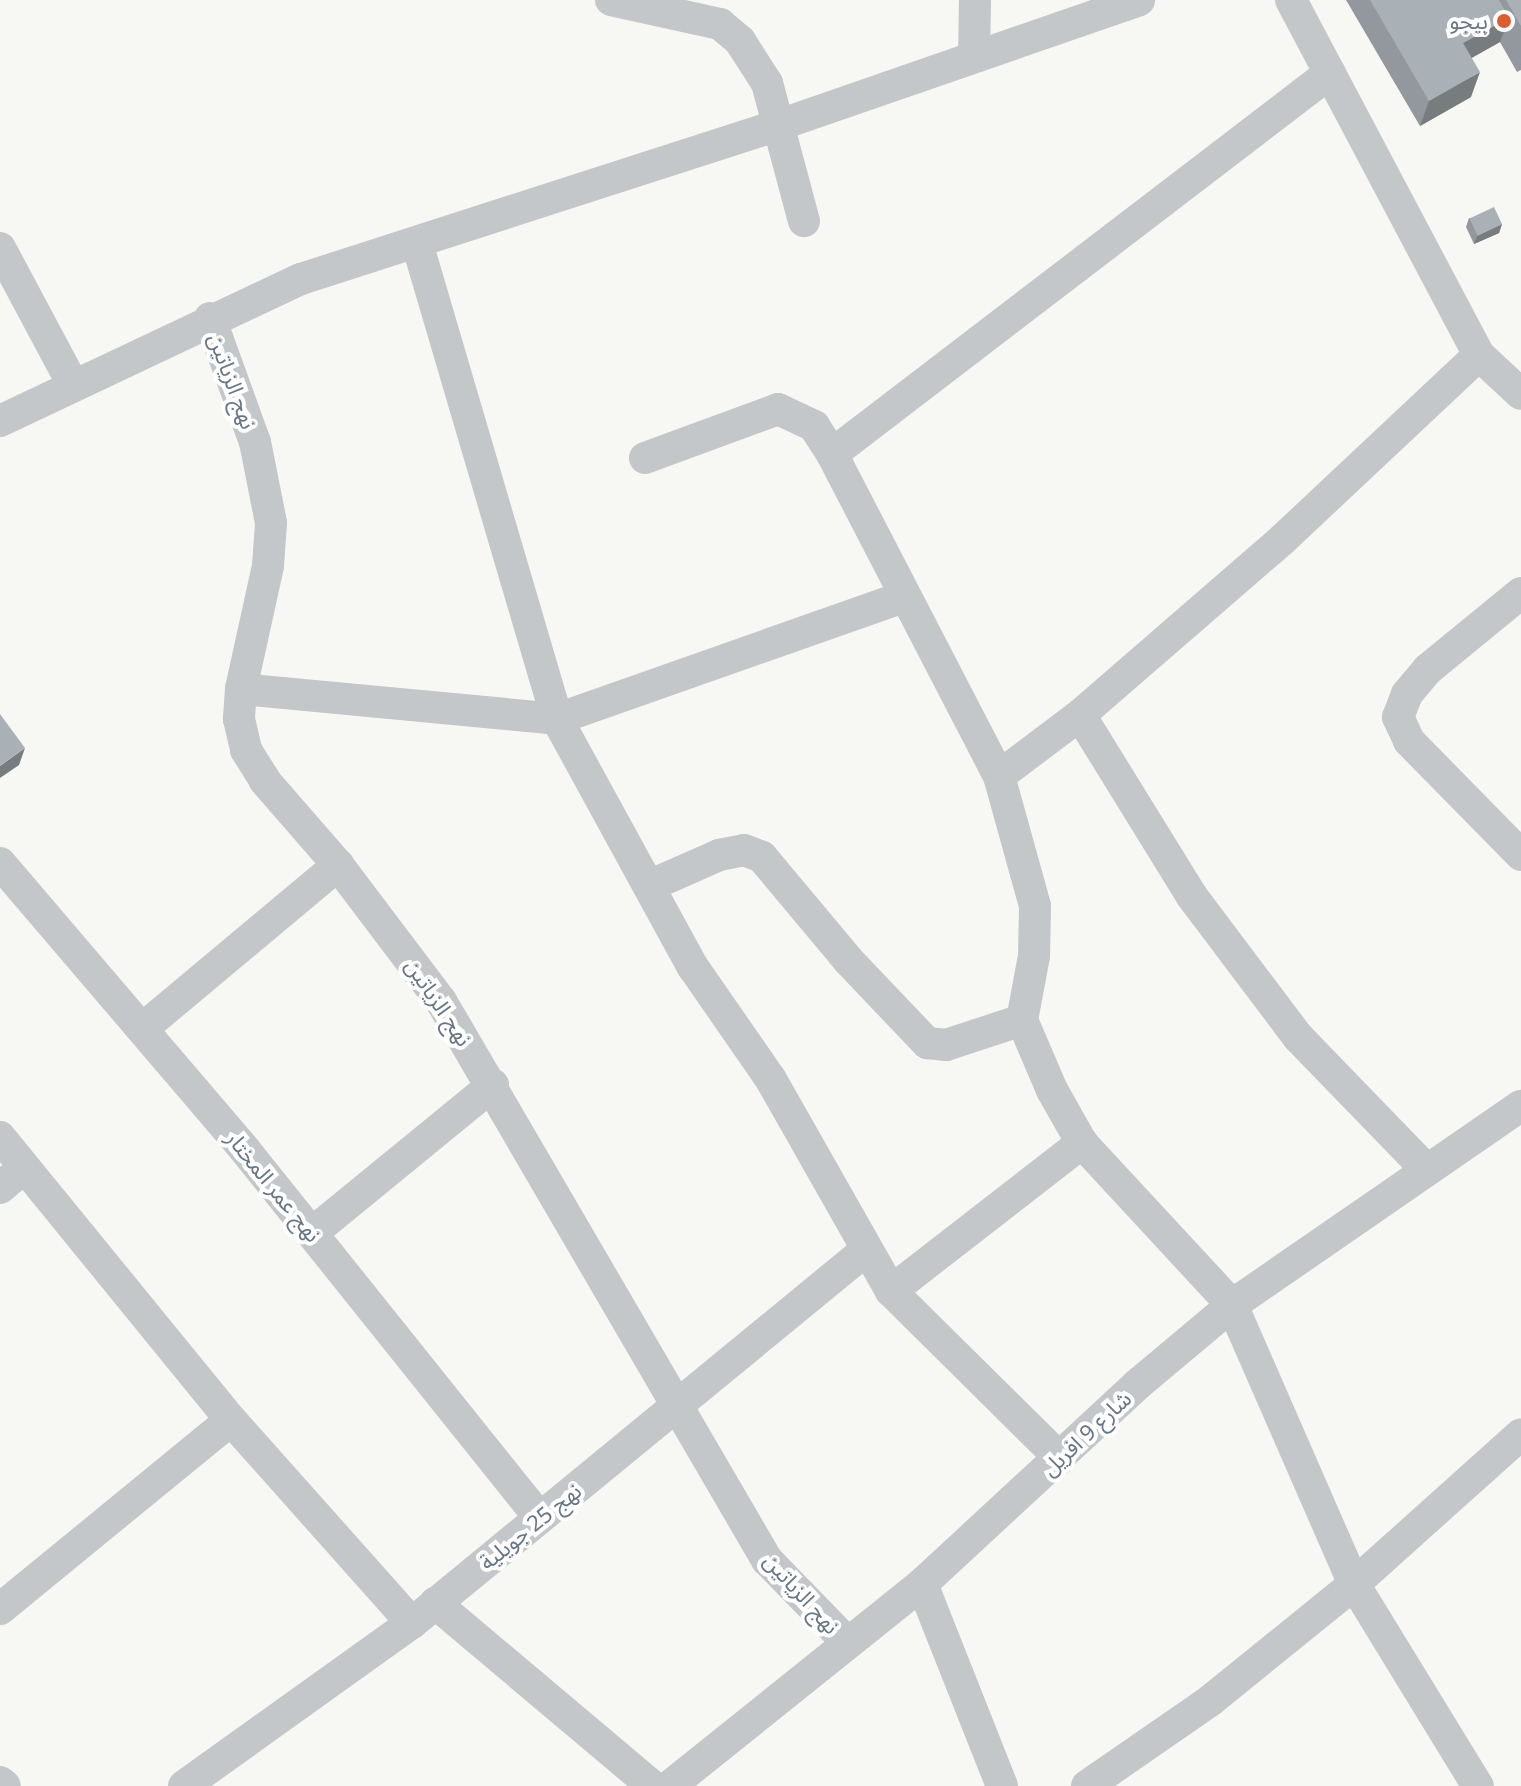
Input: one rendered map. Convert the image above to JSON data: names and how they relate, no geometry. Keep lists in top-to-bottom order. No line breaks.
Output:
{"streets":{"street":["نهج الزياتين","نهج عمر المختار","شارع 9 افريل","نهج 25 جويلية"]},"crossings":[["نهج الزياتين","شارع 9 افريل"],["نهج الزياتين","نهج 25 جويلية"],["نهج عمر المختار","نهج 25 جويلية"]],"places":["بيجو"]}
